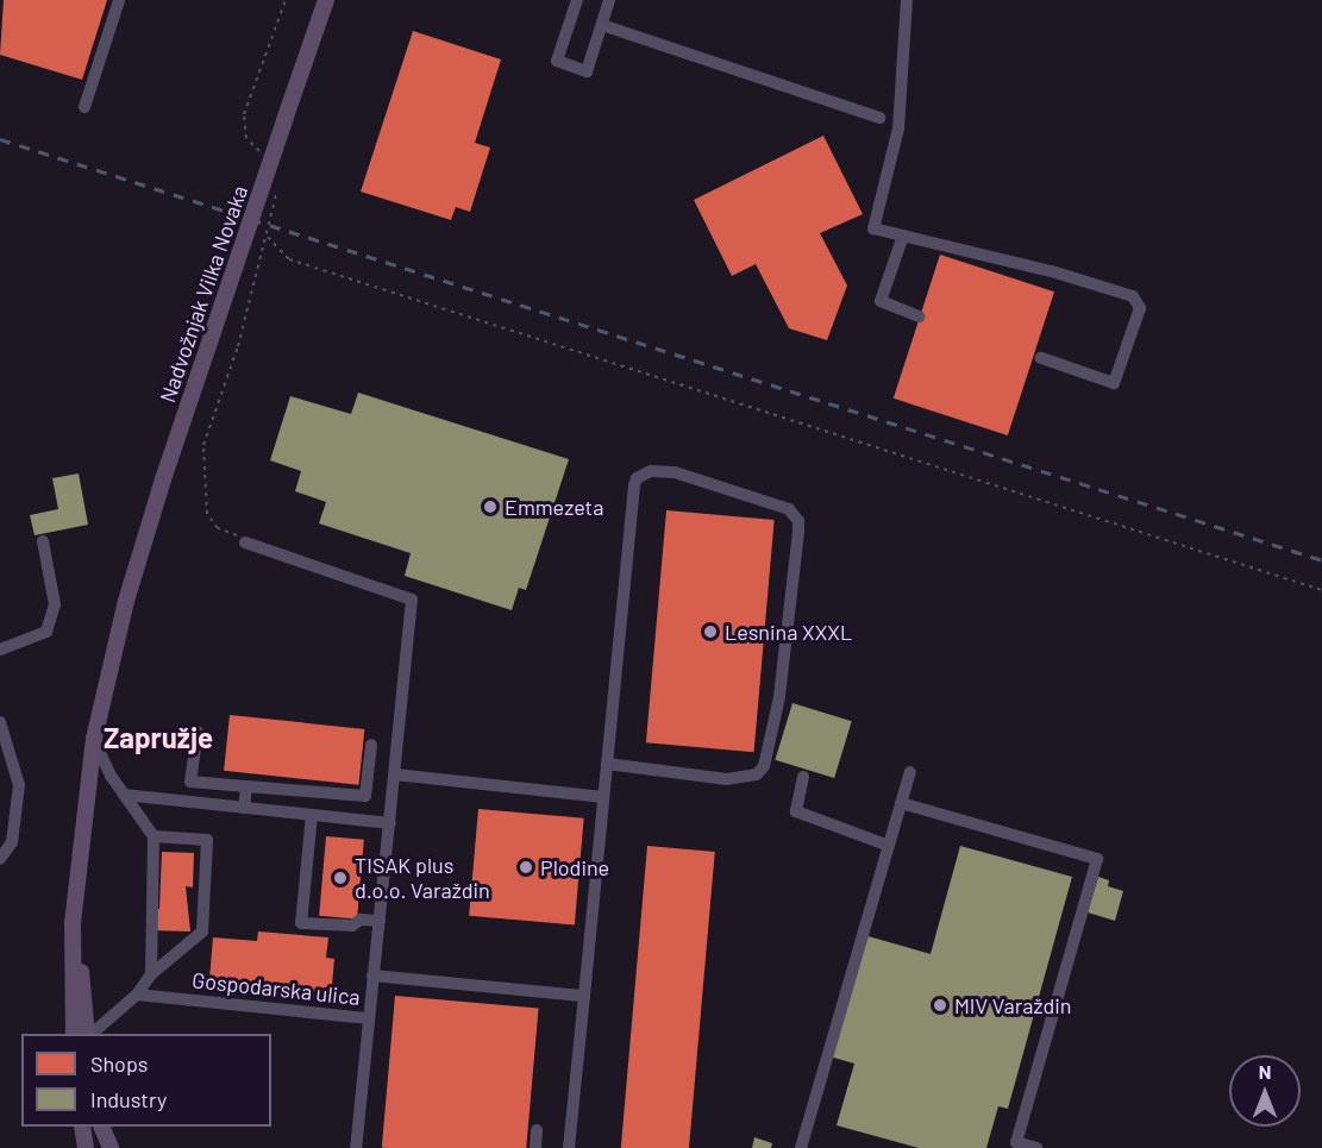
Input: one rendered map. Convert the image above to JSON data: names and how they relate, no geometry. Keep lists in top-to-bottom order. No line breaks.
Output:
{"streets":{"main road":["Nadvožnjak Vilka Novaka"],"street":["Gospodarska ulica"]},"districts":["Zapružje"],"places":["Emmezeta","Lesnina XXXL","Plodine","TISAK plus d.o.o. Varaždin","MIV Varaždin"],"legend":["Shops","Industry"],"north":"top"}
